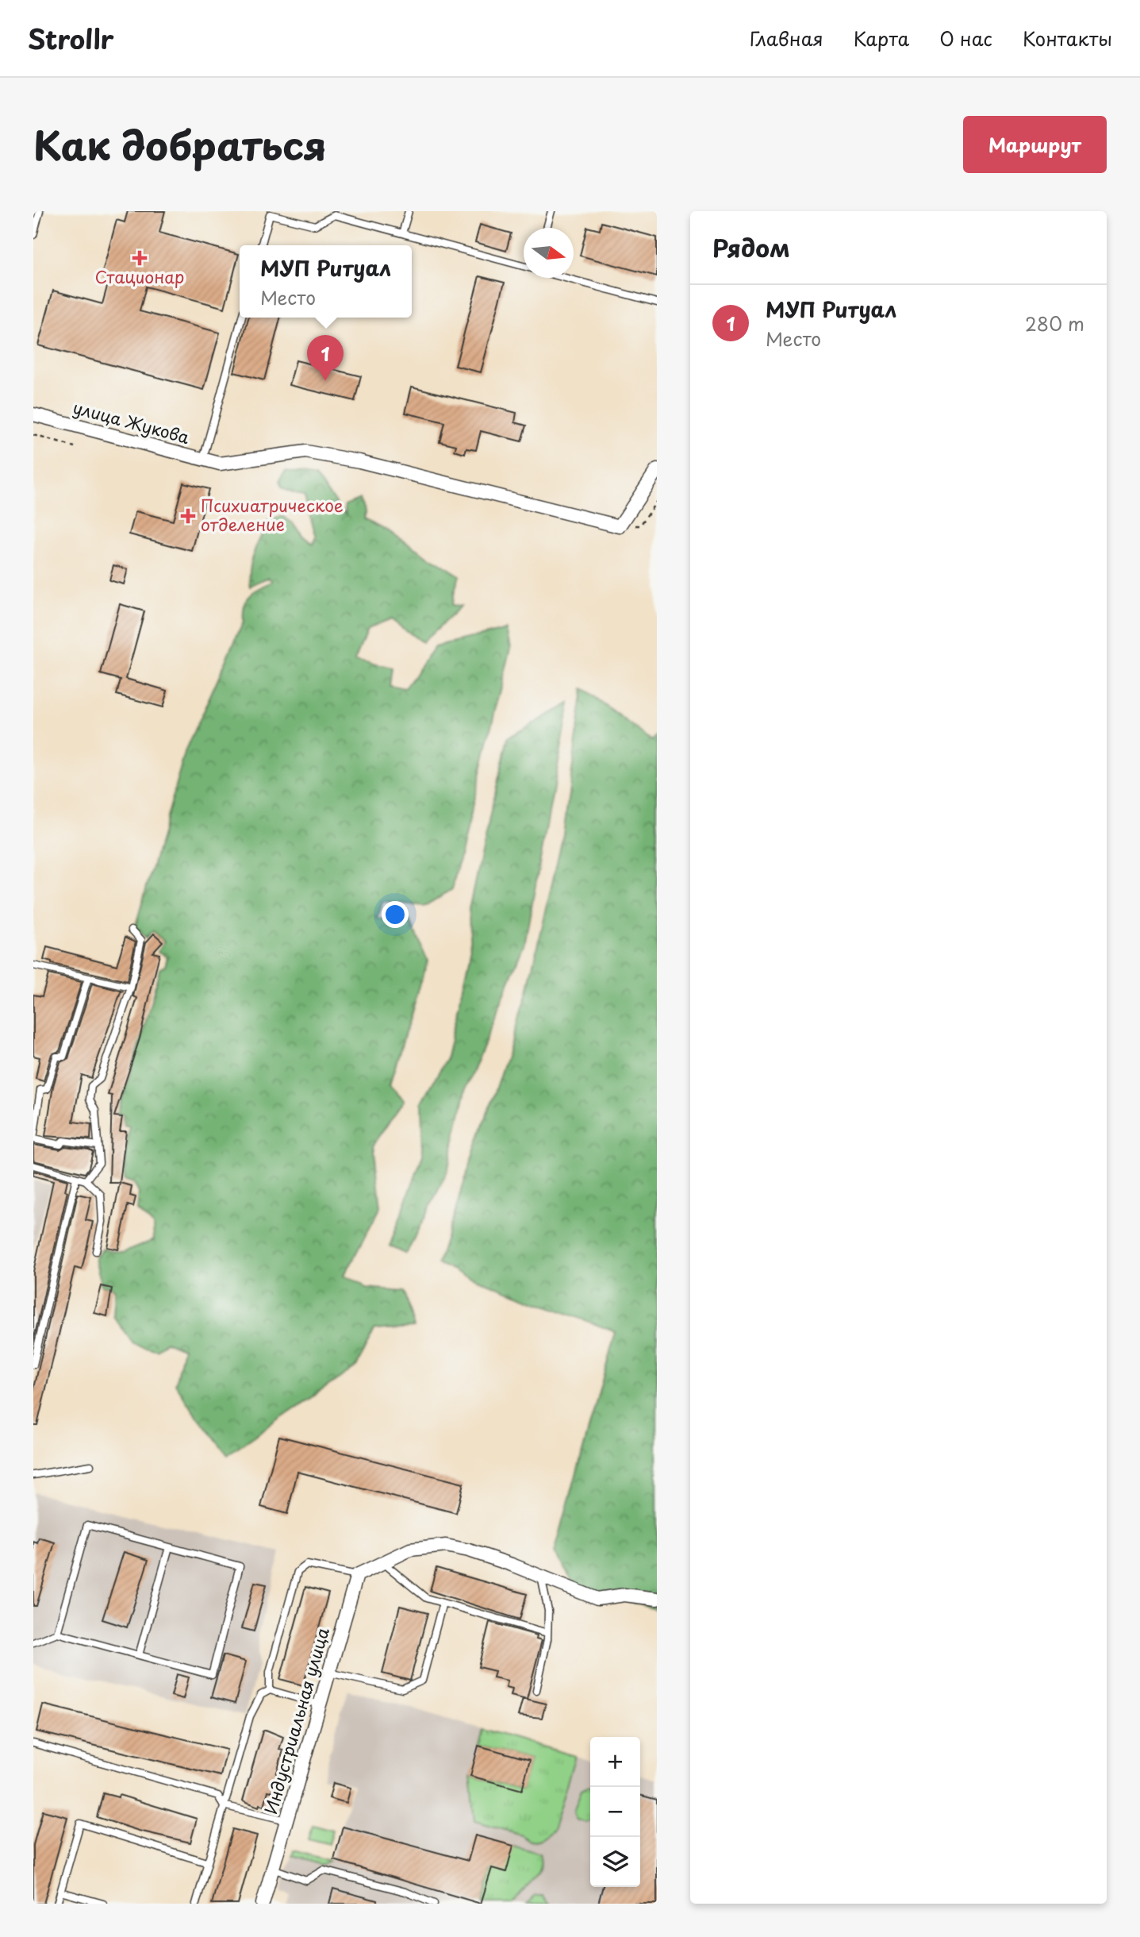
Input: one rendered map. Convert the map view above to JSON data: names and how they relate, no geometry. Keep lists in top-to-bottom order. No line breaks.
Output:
{"streets":{"street":["улица Жукова","Индустриальная улица"]},"places":{"health":["Стационар","Психиатрическое отделение"]},"north":"right","page":{"header":"Strollr","nav":["Главная","Карта","О нас","Контакты"],"title":"Как добраться","buttons":"Маршрут","heading":"Рядом","popup":["МУП Ритуал","Место"],"list":[{"mark":"1","name":"МУП Ритуал","note":"Место","value":"280 m"}],"pins":"1","map_buttons":["+","−"]}}
